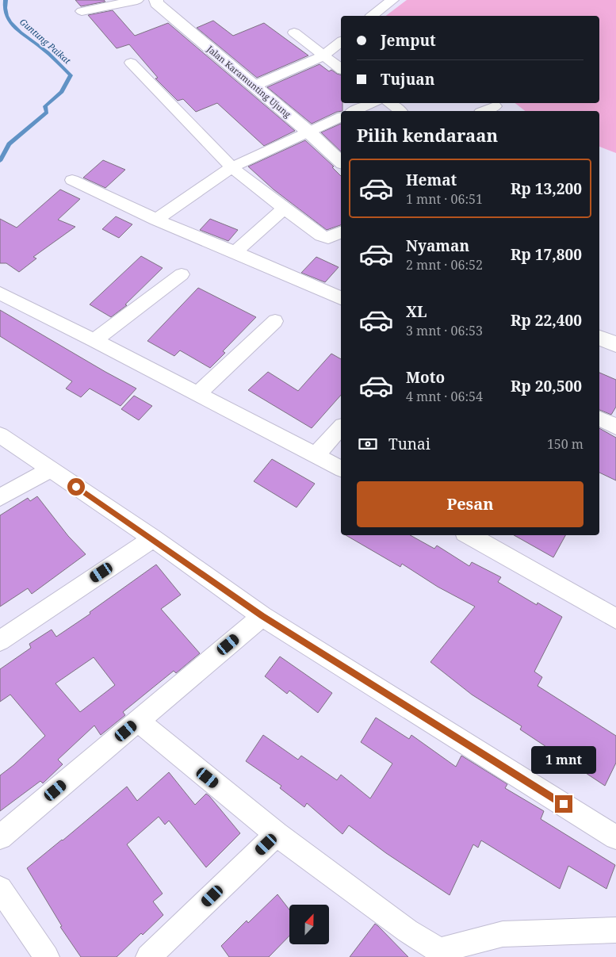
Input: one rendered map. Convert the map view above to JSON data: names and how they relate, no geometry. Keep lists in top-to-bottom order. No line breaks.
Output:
{"streets":{"street":["Jalan Karamunting Ujung"]},"water":["Guntung Paikat"],"north":"top","page":{"banner":["Jemput","Tujuan"],"heading":"Pilih kendaraan","list":[{"name":"Hemat","note":"1 mnt · 06:51","value":"Rp 13,200"},{"name":"Nyaman","note":"2 mnt · 06:52","value":"Rp 17,800"},{"name":"XL","note":"3 mnt · 06:53","value":"Rp 22,400"},{"name":"Moto","note":"4 mnt · 06:54","value":"Rp 20,500"}],"pay":["Tunai","150 m"],"buttons":"Pesan","bubble":"1 mnt"}}
